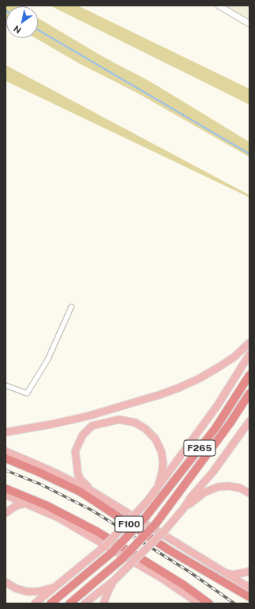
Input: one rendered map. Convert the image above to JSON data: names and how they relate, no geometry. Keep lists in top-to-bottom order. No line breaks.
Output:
{"streets":{"highway":["F265","F100"]},"north":"bottom left"}
